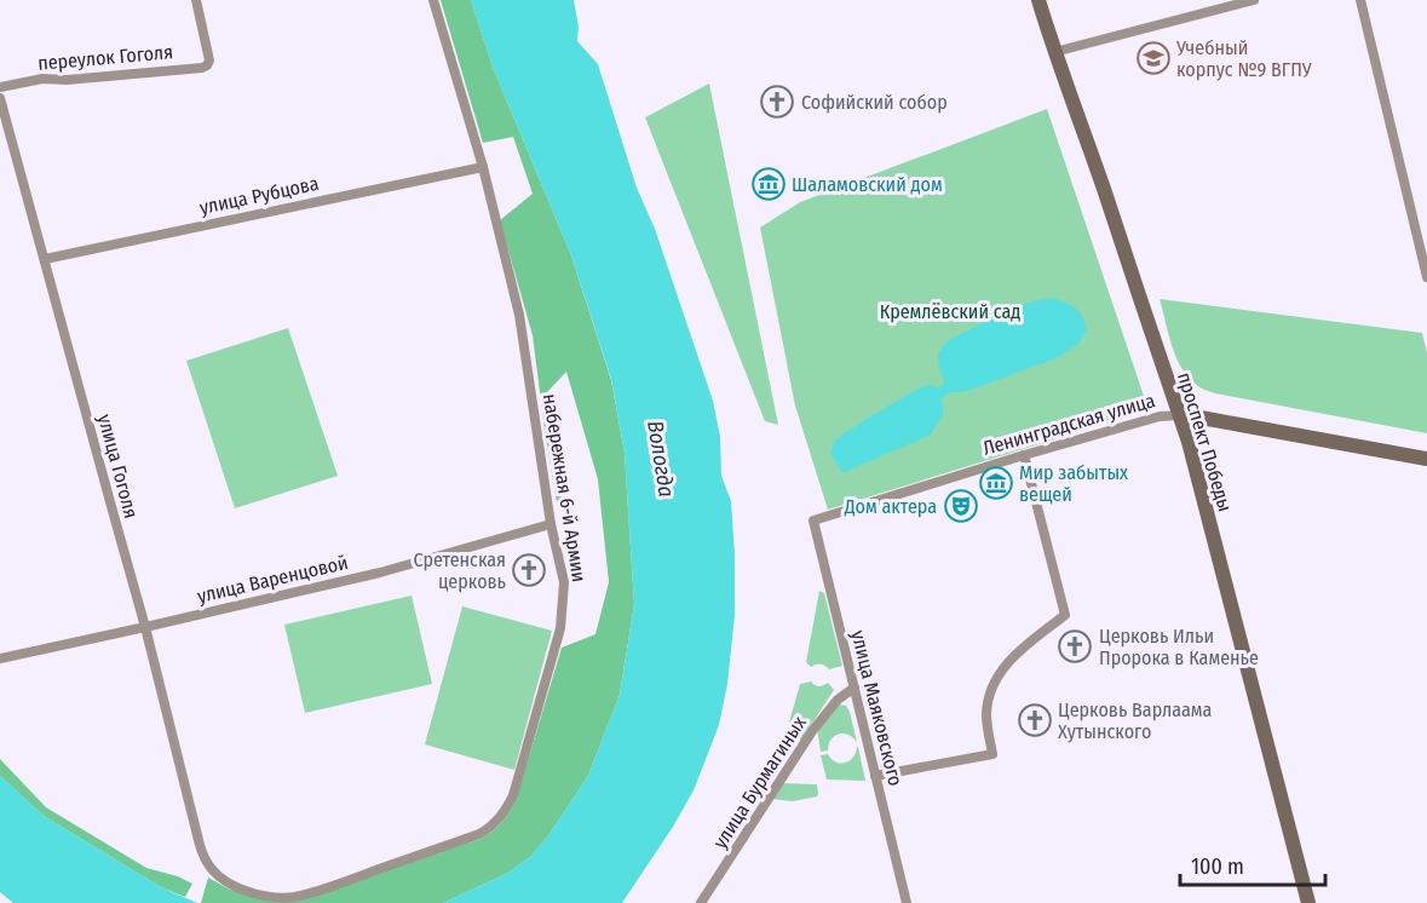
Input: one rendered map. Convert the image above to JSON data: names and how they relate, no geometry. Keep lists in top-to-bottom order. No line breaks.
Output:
{"streets":{"main road":["Ленинградская улица","проспект Победы"],"street":["переулок Гоголя","улица Рубцова","улица Гоголя","набережная 6-й Армии","улица Варенцовой","улица Маяковского","улица Бурмагиных"]},"crossings":[["улица Рубцова","улица Гоголя"],["улица Рубцова","набережная 6-й Армии"],["Ленинградская улица","проспект Победы"],["Ленинградская улица","улица Маяковского"],["улица Гоголя","набережная 6-й Армии"],["улица Гоголя","улица Варенцовой"],["набережная 6-й Армии","улица Варенцовой"],["улица Маяковского","улица Бурмагиных"]],"water":["Вологда"],"parks":["Кремлёвский сад"],"places":{"school or university":["Учебный корпус №9 ВГПУ"],"church":["Софийский собор","Сретенская церковь","Церковь Ильи Пророка в Каменье","Церковь Варлаама Хутынского"],"museum":["Шаламовский дом","Мир забытых вещей"],"theatre":["Дом актера"]},"scale_bar":"100 m"}
